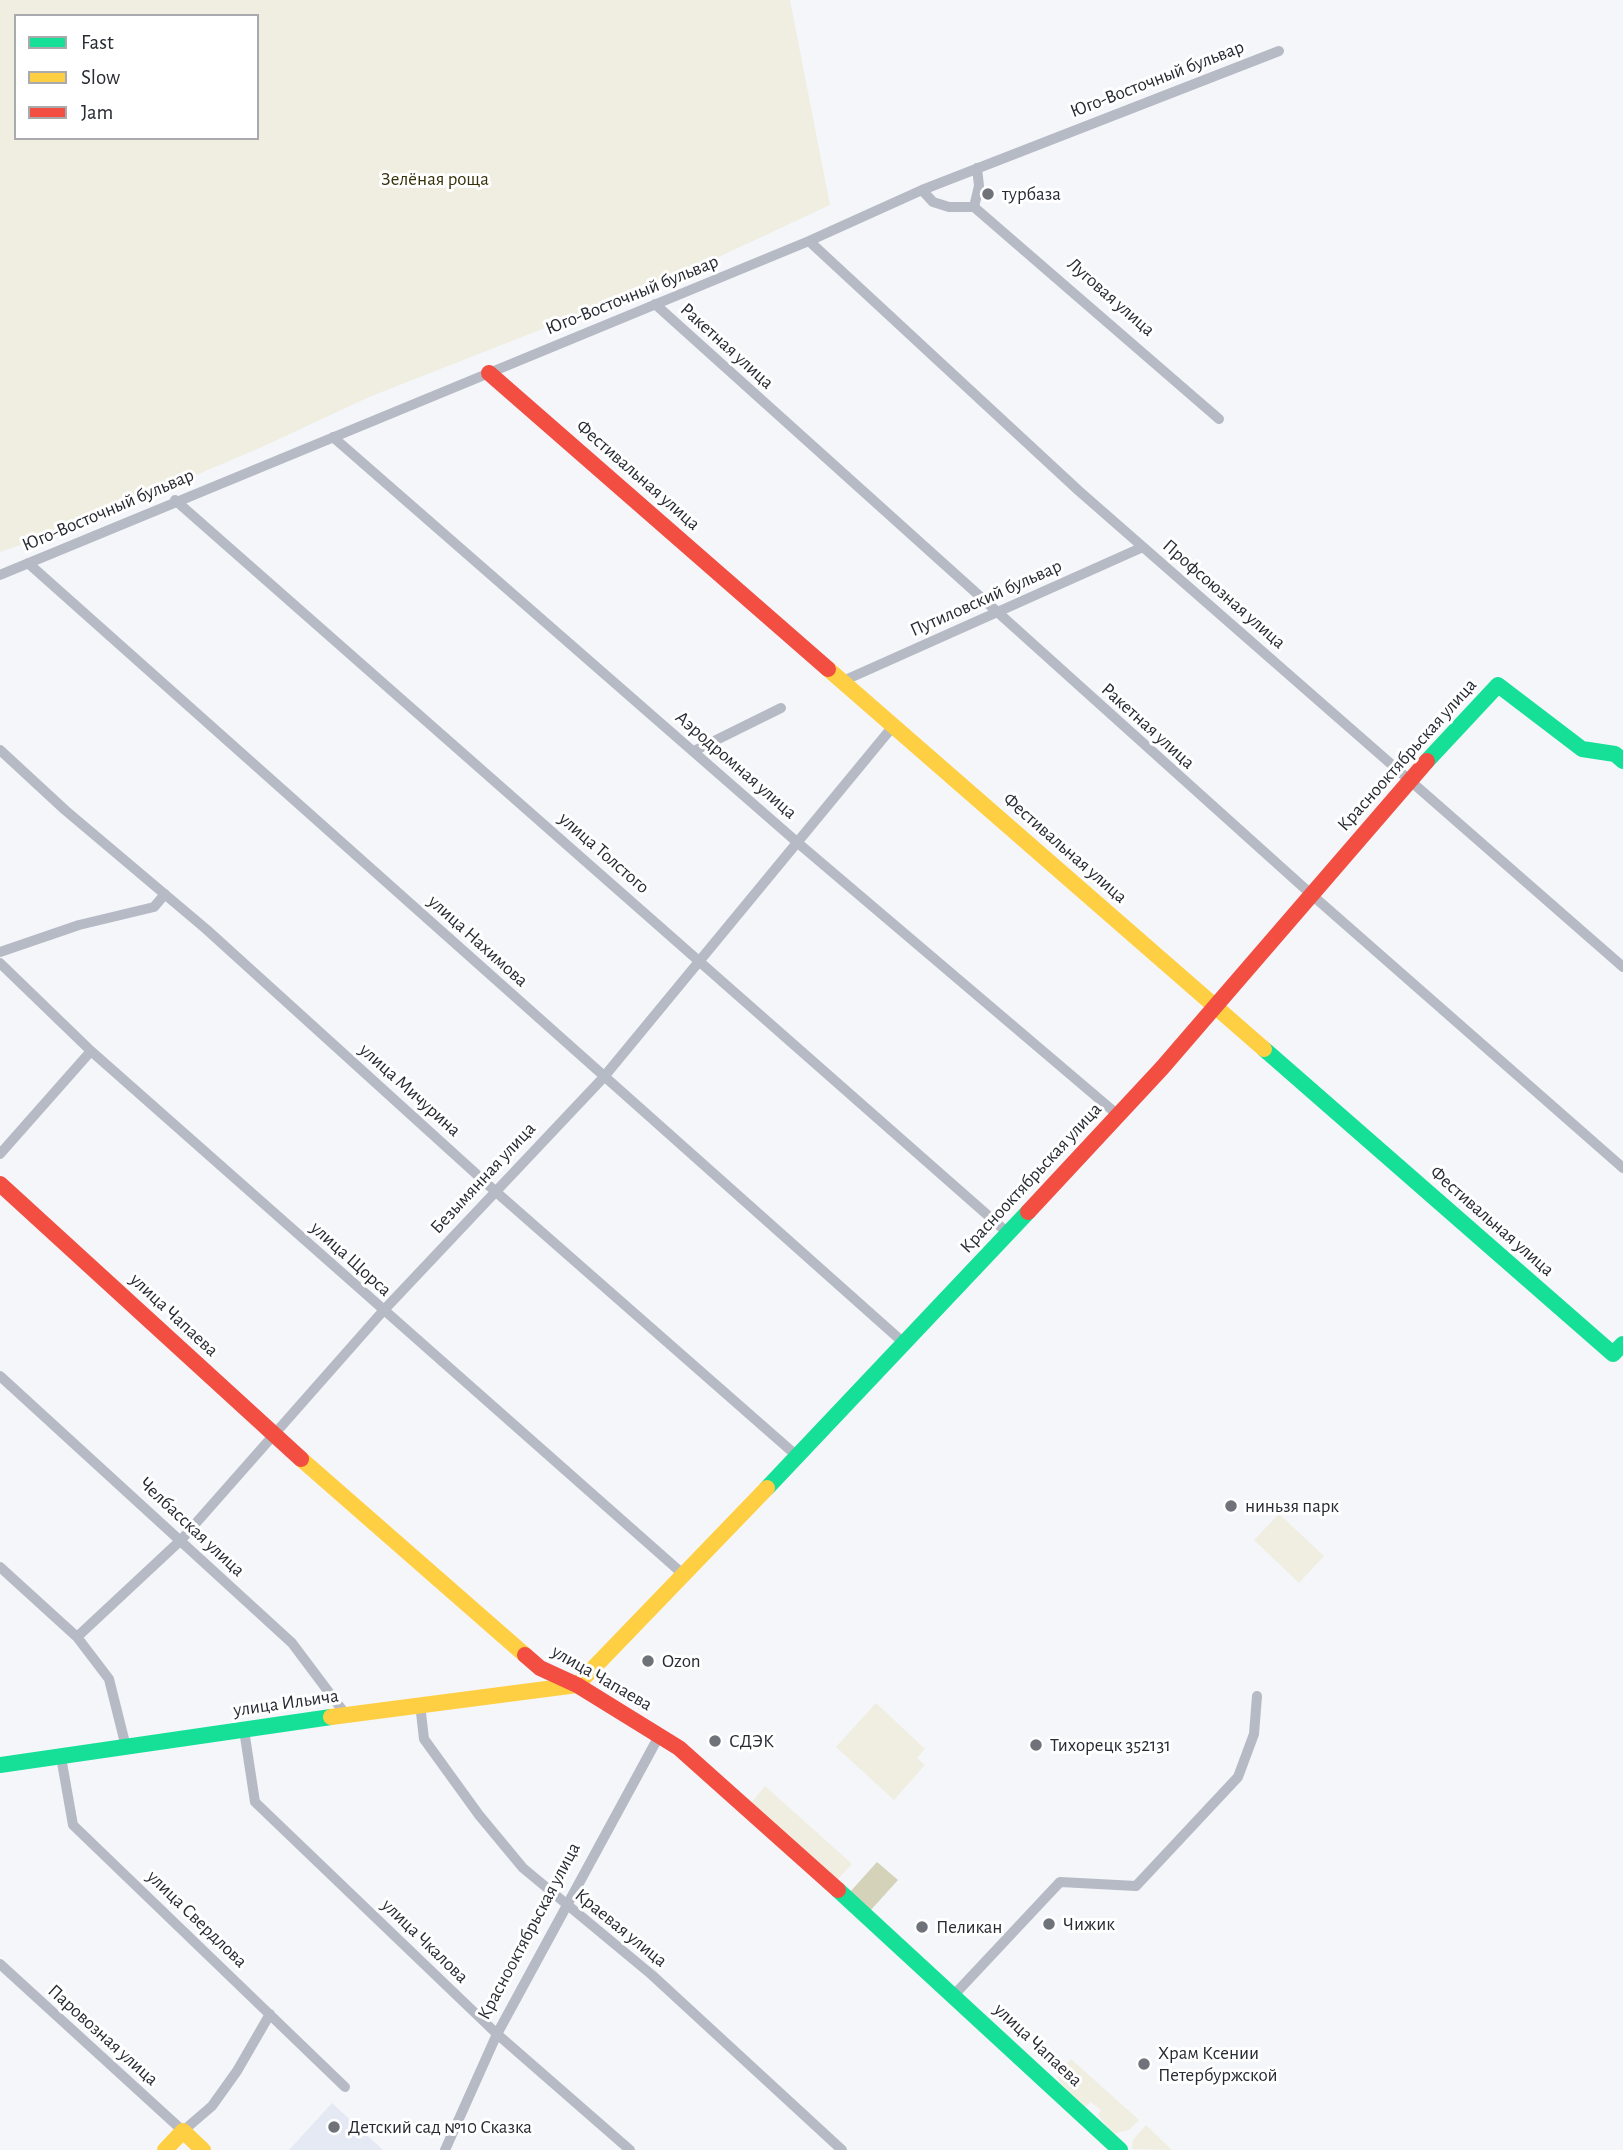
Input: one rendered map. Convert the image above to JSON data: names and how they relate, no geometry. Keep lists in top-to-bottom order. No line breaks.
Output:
{"streets":{"street":["Юго-Восточный бульвар","Луговая улица","Ракетная улица","Фестивальная улица","Профсоюзная улица","Путиловский бульвар","Краснооктябрьская улица","Аэродромная улица","улица Толстого","улица Нахимова","улица Мичурина","Безымянная улица","улица Щорса","улица Чапаева","Челбасская улица","улица Ильича","улица Свердлова","Краевая улица","улица Чкалова","Паровозная улица"]},"crossings":[["Юго-Восточный бульвар","Ракетная улица"],["Юго-Восточный бульвар","Фестивальная улица"],["Юго-Восточный бульвар","Профсоюзная улица"],["Юго-Восточный бульвар","Аэродромная улица"],["Юго-Восточный бульвар","улица Толстого"],["Юго-Восточный бульвар","улица Нахимова"],["Ракетная улица","Путиловский бульвар"],["Ракетная улица","Краснооктябрьская улица"],["Фестивальная улица","Путиловский бульвар"],["Фестивальная улица","Краснооктябрьская улица"],["Фестивальная улица","Безымянная улица"],["Профсоюзная улица","Путиловский бульвар"],["Профсоюзная улица","Краснооктябрьская улица"],["Краснооктябрьская улица","Аэродромная улица"],["Краснооктябрьская улица","улица Толстого"],["Краснооктябрьская улица","улица Нахимова"],["Краснооктябрьская улица","улица Мичурина"],["Краснооктябрьская улица","улица Щорса"],["Краснооктябрьская улица","улица Чапаева"],["Краснооктябрьская улица","улица Ильича"],["Краснооктябрьская улица","Краевая улица"],["Краснооктябрьская улица","улица Чкалова"],["Аэродромная улица","Безымянная улица"],["улица Толстого","Безымянная улица"],["улица Нахимова","Безымянная улица"],["улица Мичурина","Безымянная улица"],["Безымянная улица","улица Щорса"],["Безымянная улица","улица Чапаева"],["Безымянная улица","Челбасская улица"],["улица Чапаева","улица Ильича"],["Челбасская улица","улица Ильича"],["улица Ильича","улица Свердлова"],["улица Ильича","Краевая улица"],["улица Ильича","улица Чкалова"]],"parks":["Зелёная роща"],"places":["турбаза","ниньзя парк","Ozon","СДЭК","Тихорецк 352131","Чижик","Пеликан","Храм Ксении Петербуржской","Детский сад №10 Сказка"],"legend":["Fast","Slow","Jam"]}
